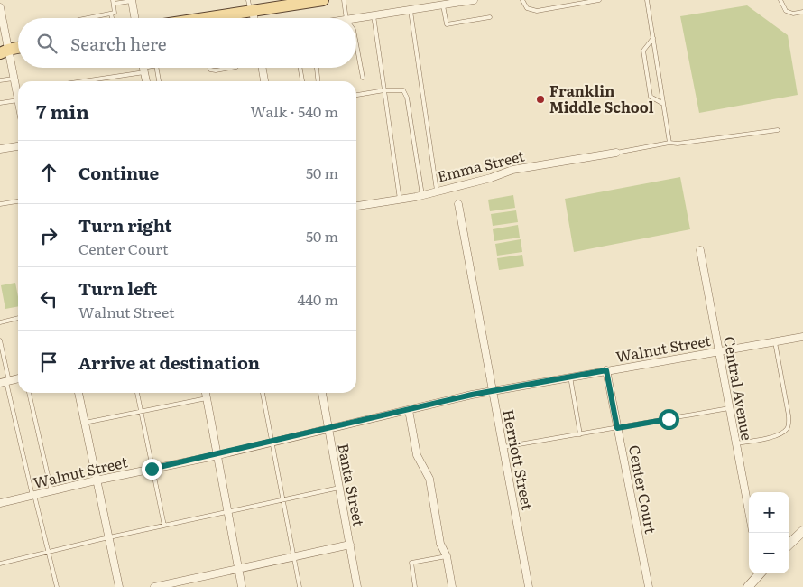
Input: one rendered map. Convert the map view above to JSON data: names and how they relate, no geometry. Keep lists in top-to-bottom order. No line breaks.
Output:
{"streets":{"street":["Emma Street","Walnut Street","Central Avenue","Herriott Street","Banta Street","Center Court"]},"crossings":[["Walnut Street","Central Avenue"],["Walnut Street","Herriott Street"],["Walnut Street","Banta Street"],["Walnut Street","Center Court"]],"places":["Franklin Middle School"],"page":{"search":"Search here","heading":["7 min","Walk · 540 m"],"list":[["Continue","50 m"],["Turn right","Center Court","50 m"],["Turn left","Walnut Street","440 m"],"Arrive at destination"],"map_buttons":["+","−"]}}
